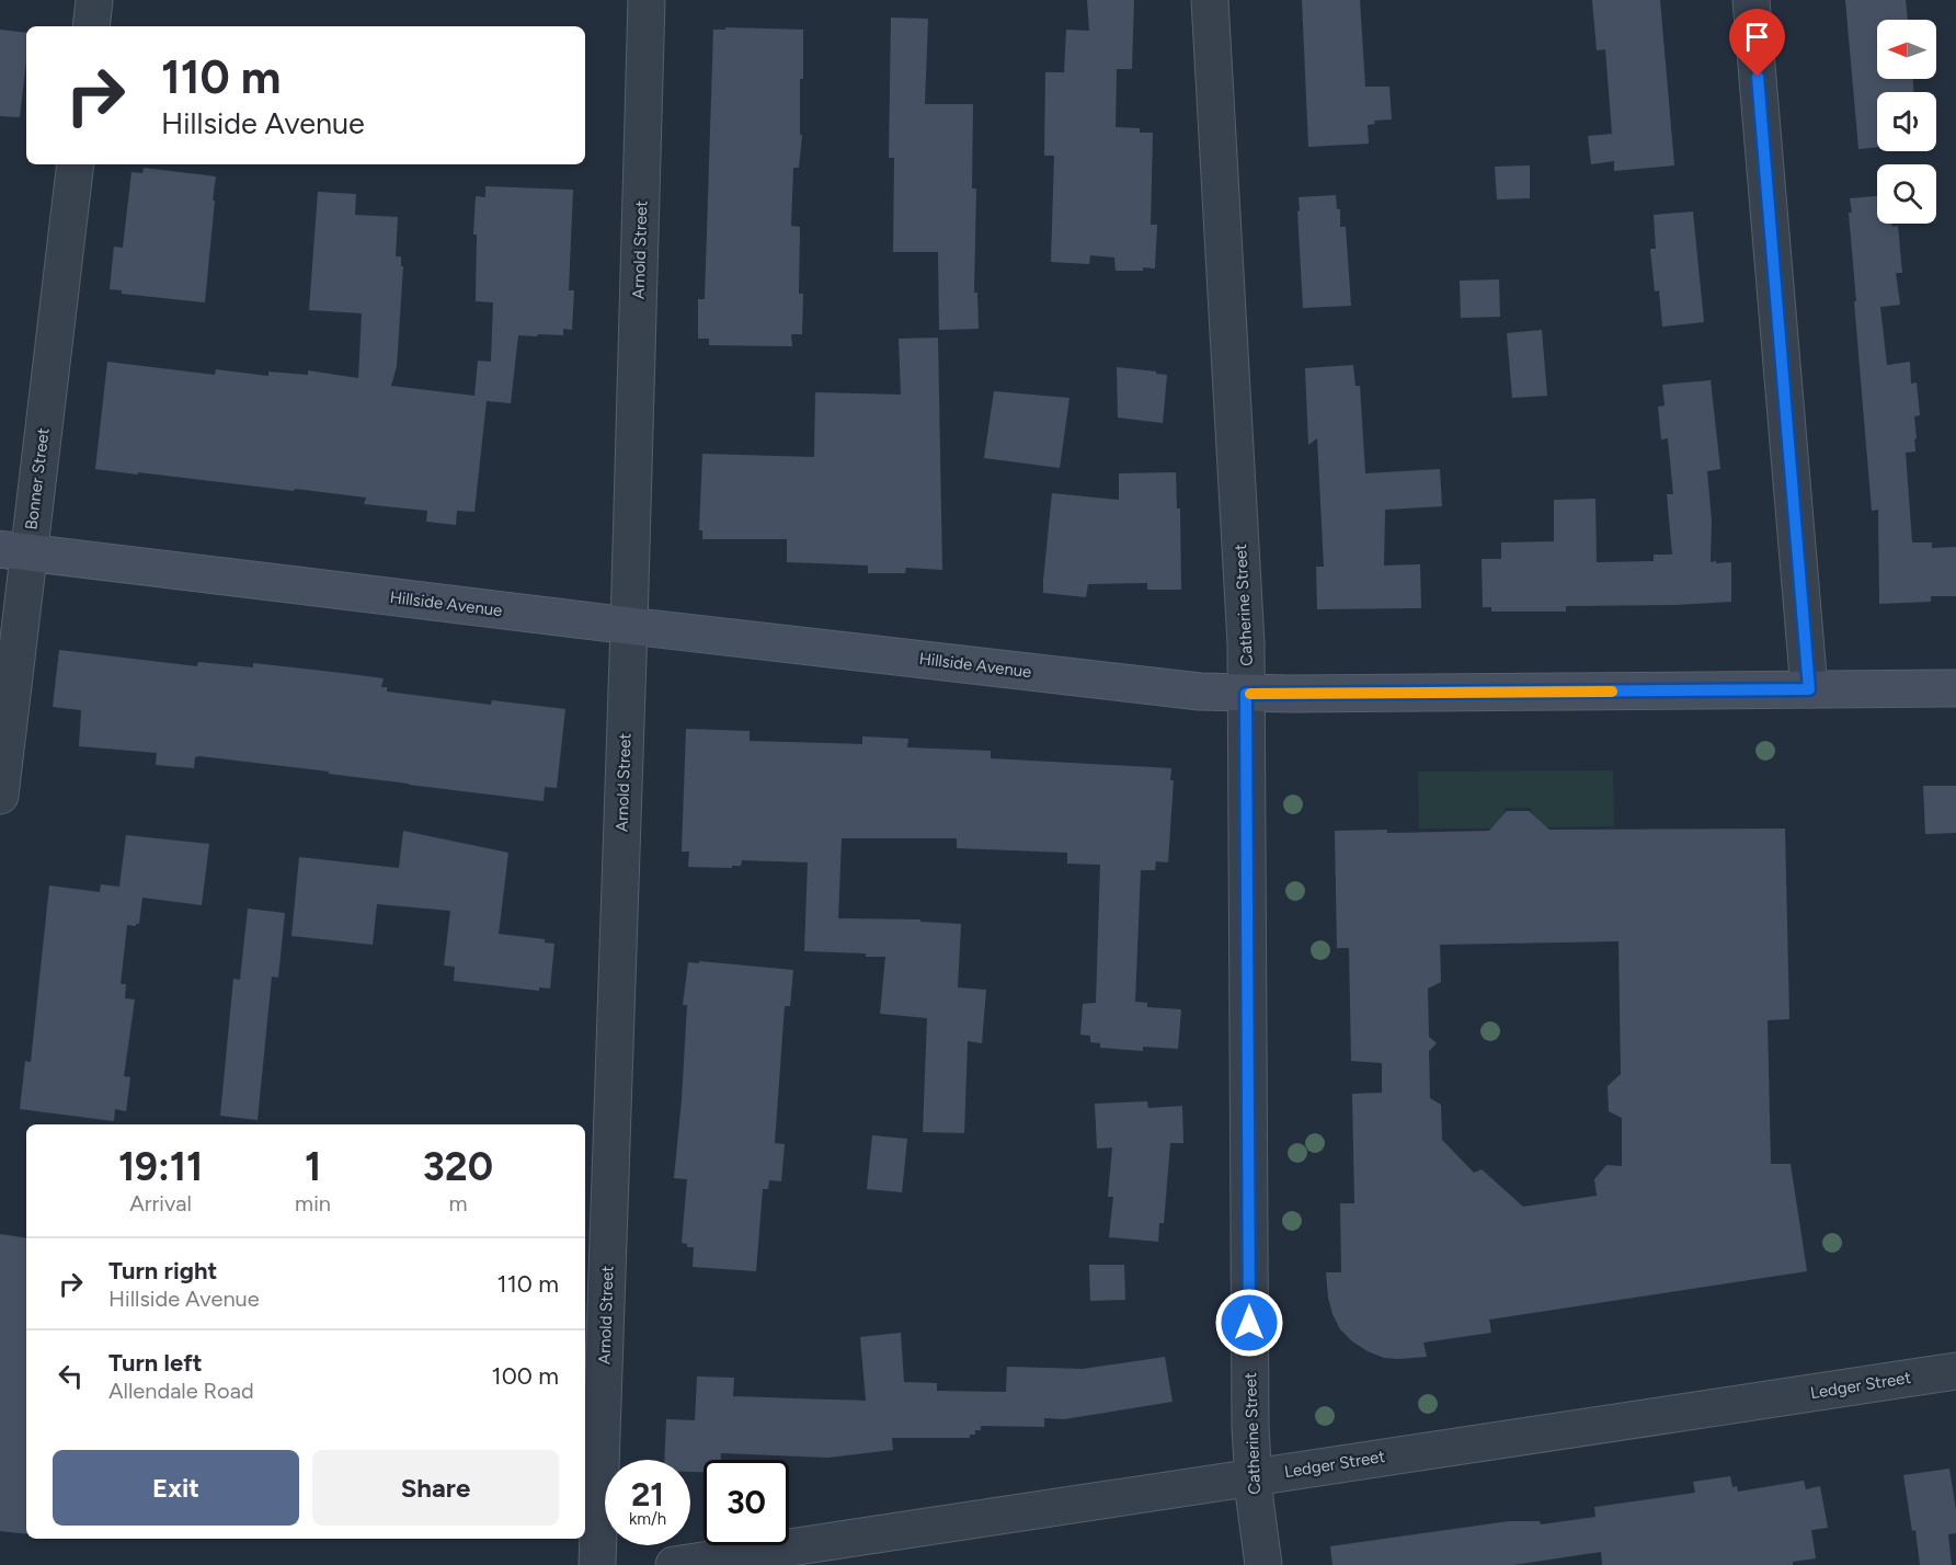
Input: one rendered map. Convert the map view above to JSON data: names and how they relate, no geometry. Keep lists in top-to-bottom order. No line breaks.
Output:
{"streets":{"street":["Arnold Street","Bonner Street","Hillside Avenue","Catherine Street","Ledger Street"]},"crossings":[["Arnold Street","Hillside Avenue"],["Bonner Street","Hillside Avenue"],["Hillside Avenue","Catherine Street"],["Catherine Street","Ledger Street"]],"north":"left","page":{"turn":["110 m","Hillside Avenue"],"eta":["19:11","Arrival","1","min","320","m"],"list":[{"name":"Turn right","note":"Hillside Avenue","value":"110 m"},{"name":"Turn left","note":"Allendale Road","value":"100 m"}],"buttons":["Exit","Share"],"speed":"21 km/h","limit":"30"}}
